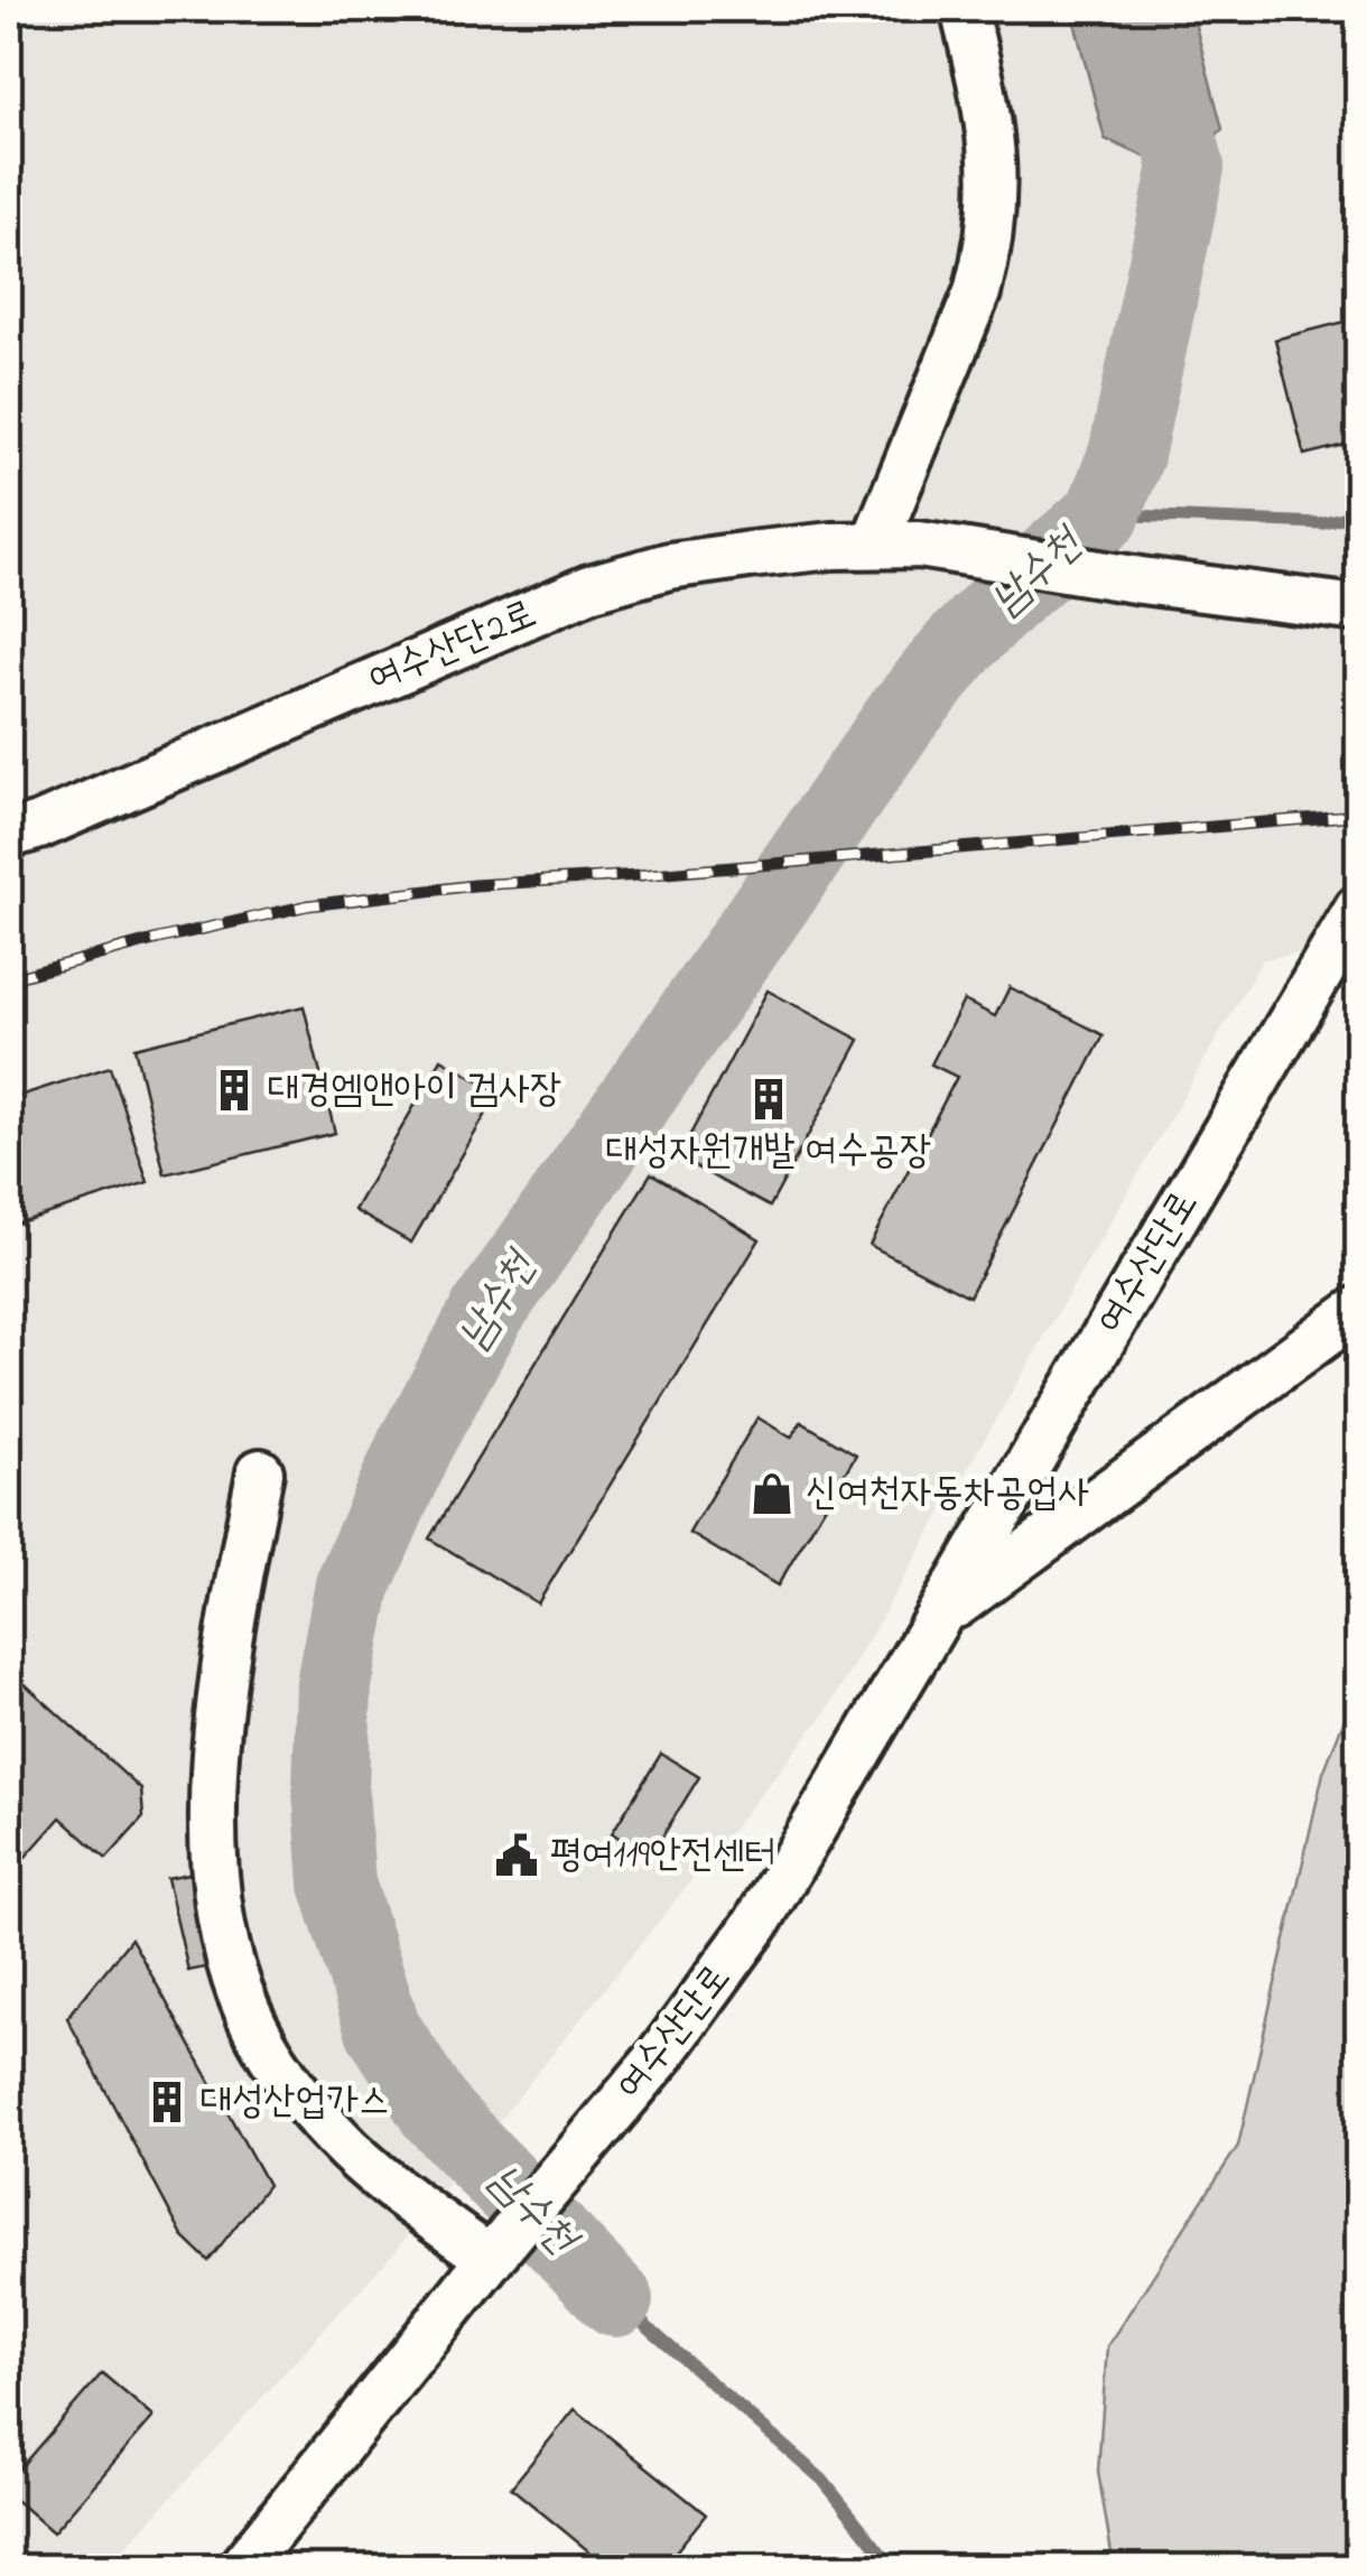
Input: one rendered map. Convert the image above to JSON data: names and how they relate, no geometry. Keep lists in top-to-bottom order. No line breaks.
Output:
{"streets":{"street":["여수산단2로","여수산단로"]},"water":["남수천"],"places":{"building":["대경엠앤아이 검사장","대성자원개발 여수공장","대성산업가스"],"shop":["신여천자동차공업사"],"public building":["평여119안전센터"]}}
